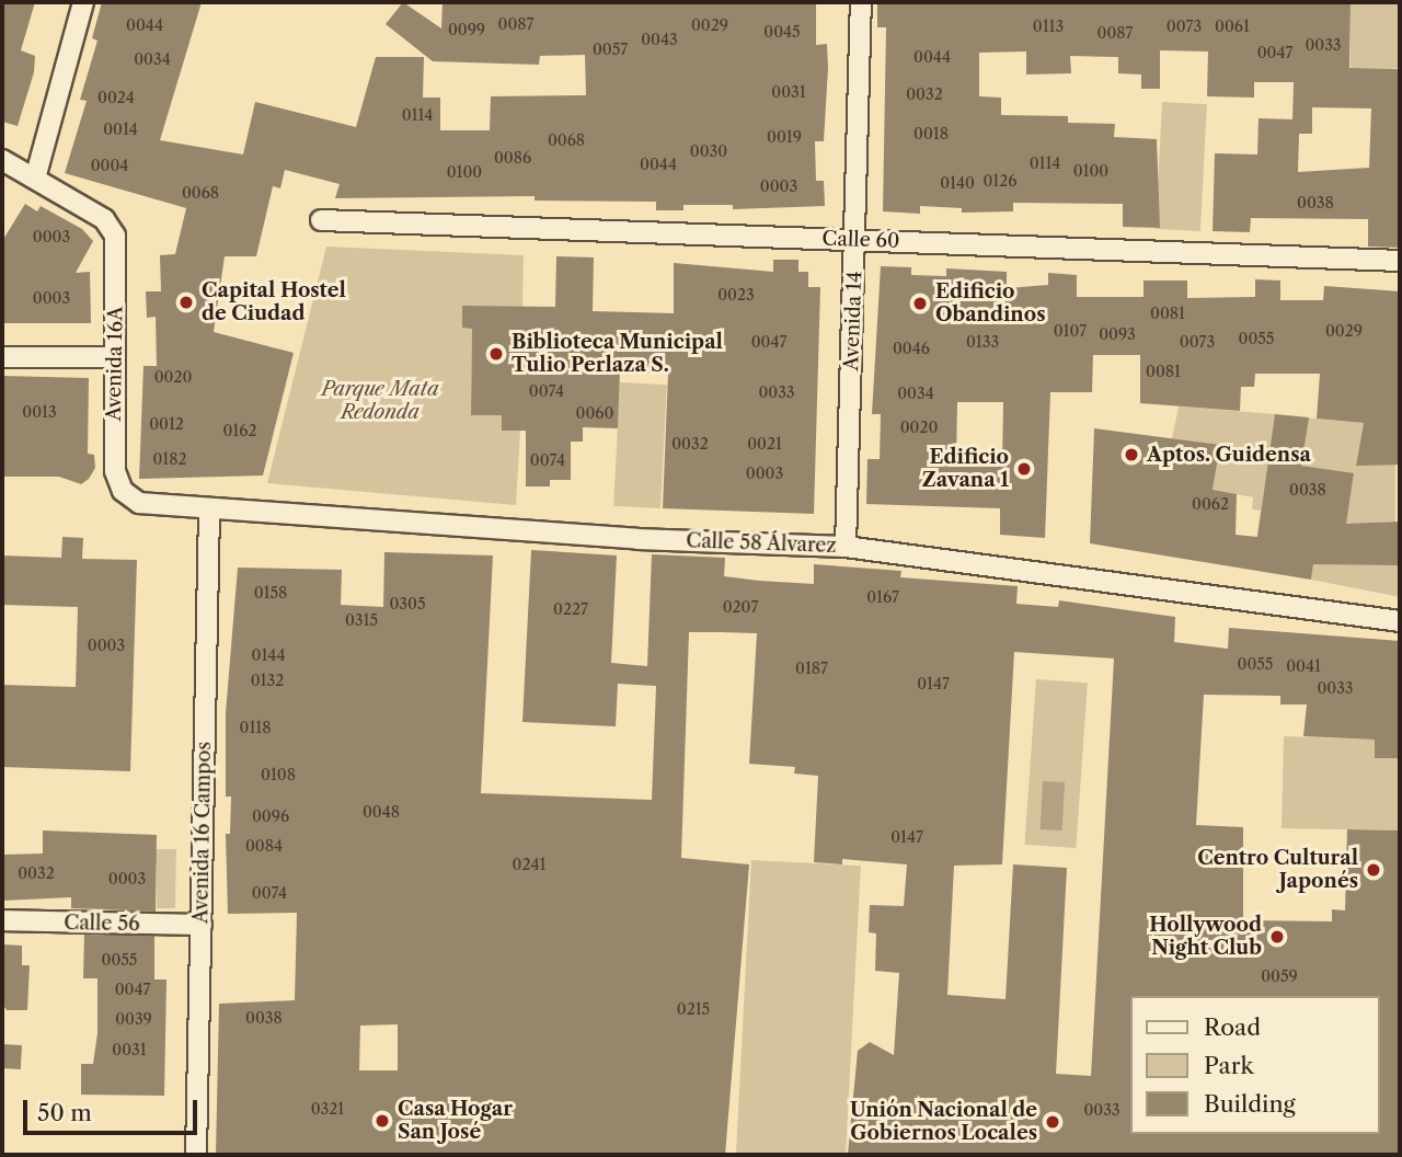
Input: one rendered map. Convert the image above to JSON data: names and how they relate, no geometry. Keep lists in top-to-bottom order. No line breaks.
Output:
{"streets":{"street":["Calle 60","Avenida 14","Avenida 16A","Calle 58 Álvarez","Avenida 16 Campos","Calle 56"]},"crossings":[["Calle 60","Avenida 14"],["Avenida 14","Calle 58 Álvarez"],["Avenida 16A","Calle 58 Álvarez"],["Calle 58 Álvarez","Avenida 16 Campos"],["Avenida 16 Campos","Calle 56"]],"parks":["Parque Mata Redonda"],"places":["Capital Hostel de Ciudad","Edificio Obandinos","Biblioteca Municipal Tulio Perlaza S.","Aptos. Guidensa","Edificio Zavana 1","Centro Cultural Japonés","Hollywood Night Club","Casa Hogar San José","Unión Nacional de Gobiernos Locales"],"house_numbers":["0087","0044","0029","0113","0073","0061","0099","0045","0087","0043","0033","0057","0047","0044","0034","0031","0032","0024","0114","0014","0018","0019","0068","0030","0086","0114","0044","0004","0100","0100","0126","0140","0003","0068","0038","0003","0023","0003","0081","0107","0029","0093","0055","0047","0133","0073","0046","0081","0020","0074","0033","0034","0013","0060","0012","0020","0162","0032","0021","0182","0074","0003","0038","0062","0158","0167","0305","0207","0227","0315","0003","0144","0055","0041","0187","0132","0147","0033","0118","0108","0048","0096","0147","0084","0241","0032","0003","0074","0055","0059","0047","0215","0038","0039","0031","0321","0033"],"legend":["Road","Park","Building"],"scale_bar":"50 m"}
